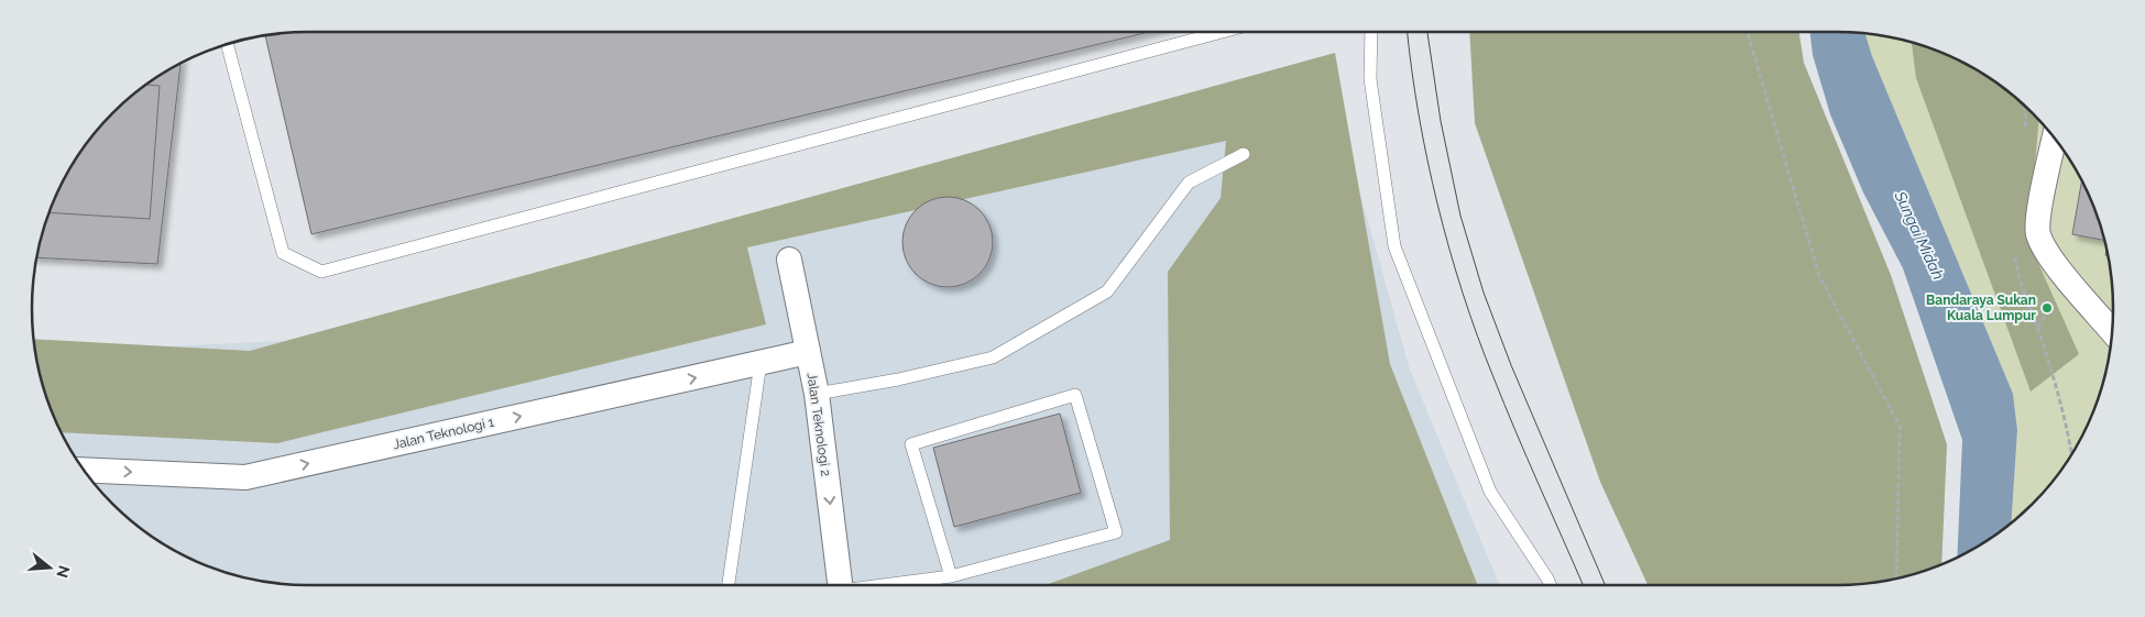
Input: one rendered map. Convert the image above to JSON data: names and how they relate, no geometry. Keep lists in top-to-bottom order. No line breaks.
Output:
{"streets":{"street":["Jalan Teknologi 2","Jalan Teknologi 1"]},"crossings":[["Jalan Teknologi 2","Jalan Teknologi 1"]],"one_way":["Jalan Teknologi 2","Jalan Teknologi 1"],"water":["Sungai Midah"],"places":["Bandaraya Sukan Kuala Lumpur"],"north":"right"}
